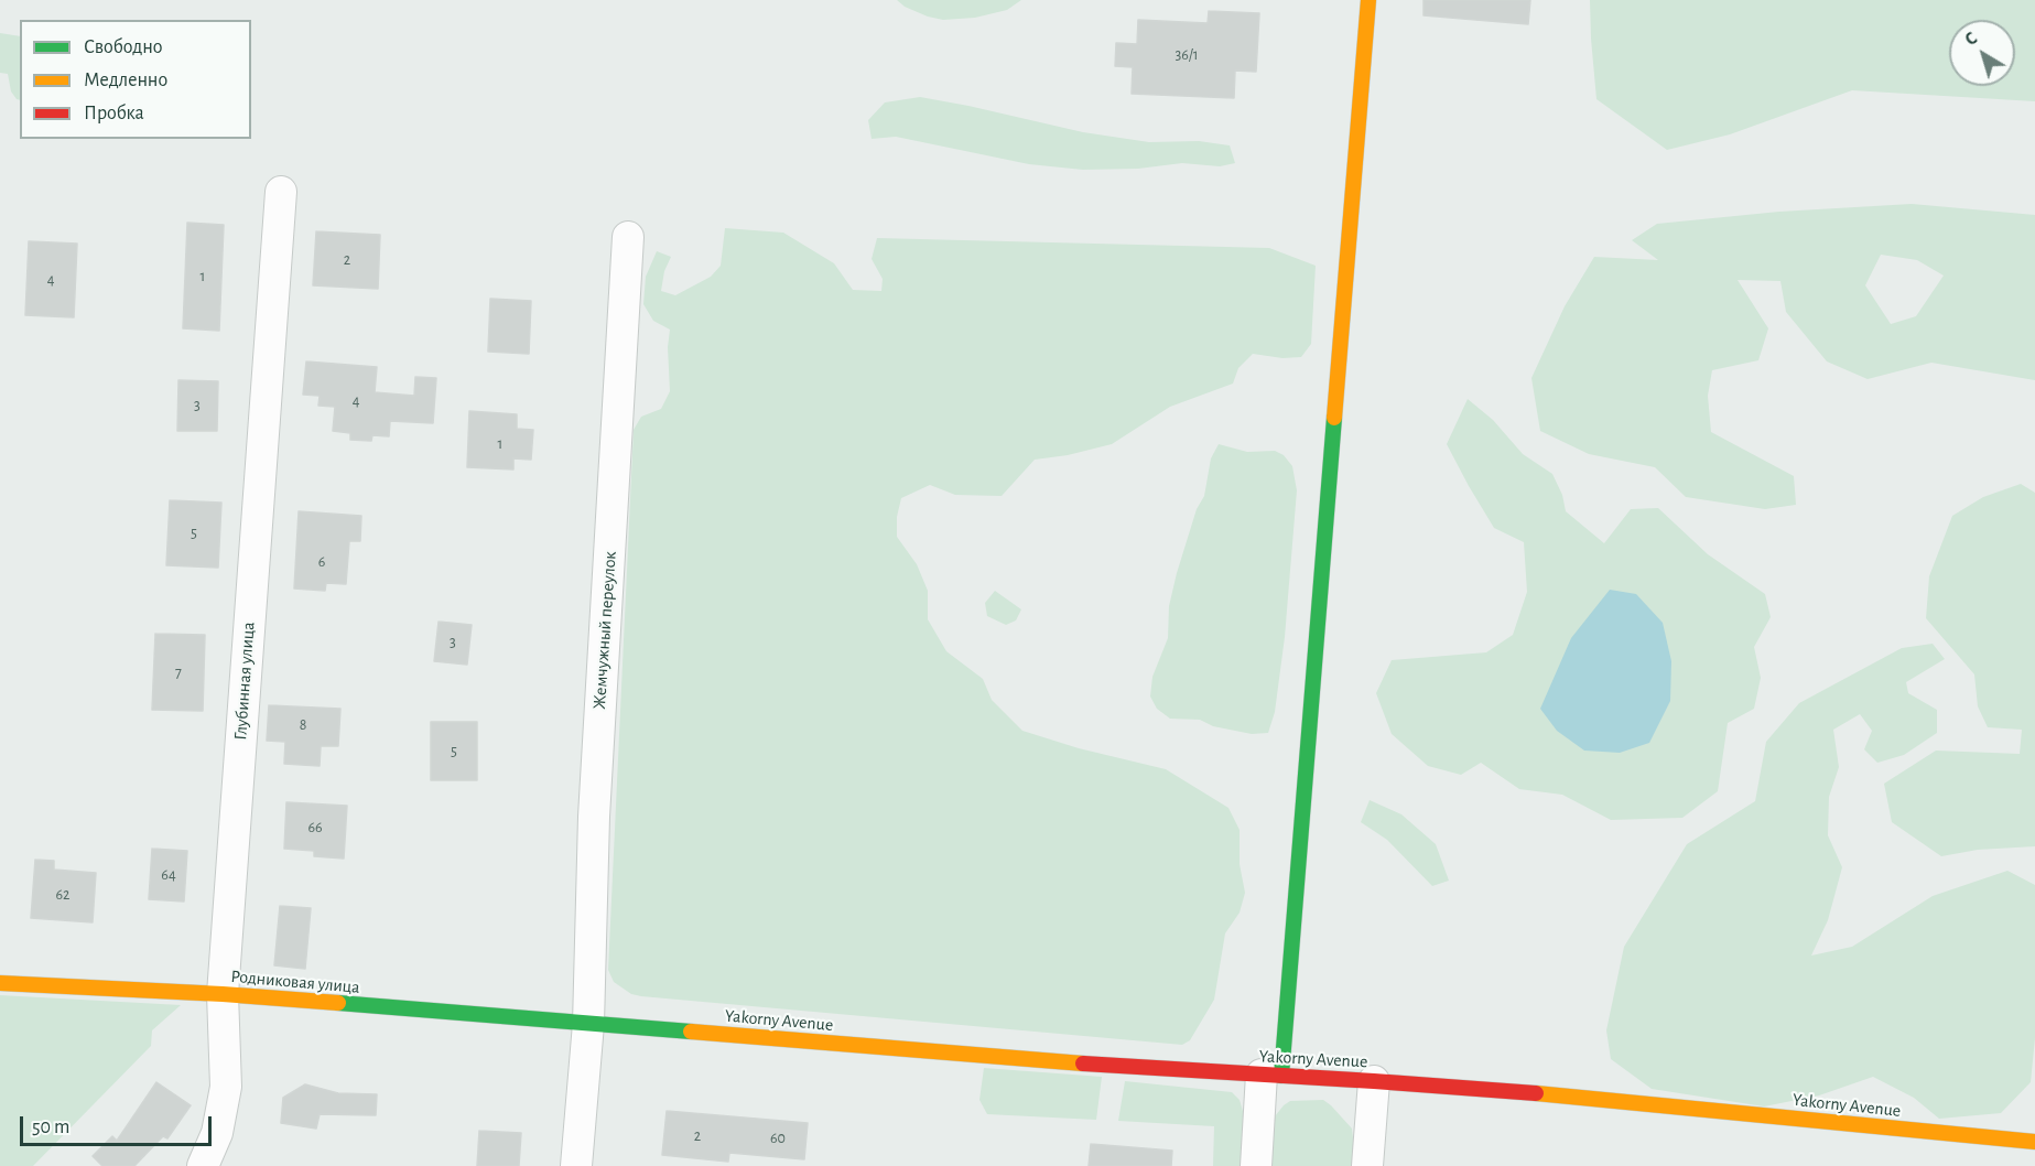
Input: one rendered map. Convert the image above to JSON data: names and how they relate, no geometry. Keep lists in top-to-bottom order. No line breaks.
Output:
{"streets":{"street":["Жемчужный переулок","Глубинная улица","Родниковая улица","Yakorny Avenue"]},"crossings":[["Жемчужный переулок","Родниковая улица"],["Жемчужный переулок","Yakorny Avenue"],["Глубинная улица","Родниковая улица"],["Родниковая улица","Yakorny Avenue"]],"house_numbers":["36/1","2","1","4","4","3","1","5","6","3","7","8","5","66","64","62","2","60"],"legend":["Свободно","Медленно","Пробка"],"scale_bar":"50 m","north":"top left"}
